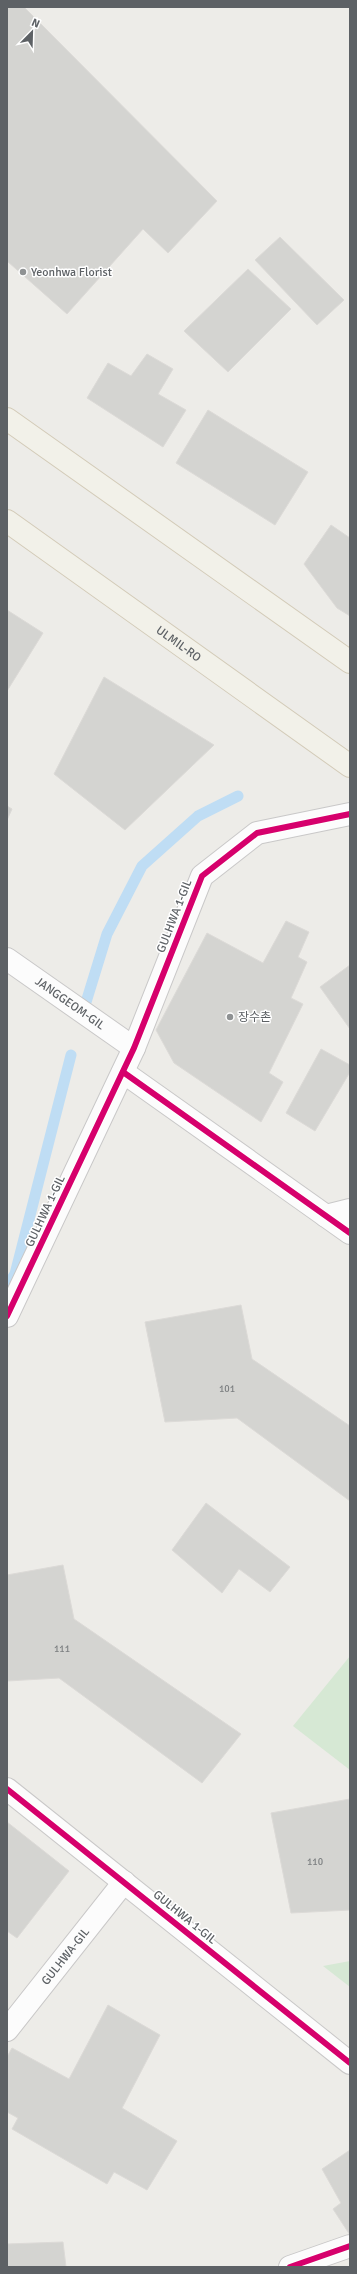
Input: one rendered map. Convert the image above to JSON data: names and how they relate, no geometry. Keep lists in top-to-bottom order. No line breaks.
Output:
{"streets":{"main road":["ULMIL-RO"],"street":["GULHWA 1-GIL","JANGGEOM-GIL","GULHWA-GIL"]},"crossings":[["GULHWA 1-GIL","JANGGEOM-GIL"],["GULHWA 1-GIL","GULHWA-GIL"]],"places":["Yeonhwa Florist","장수촌"],"house_numbers":["101","111","110"],"north":"top right"}
